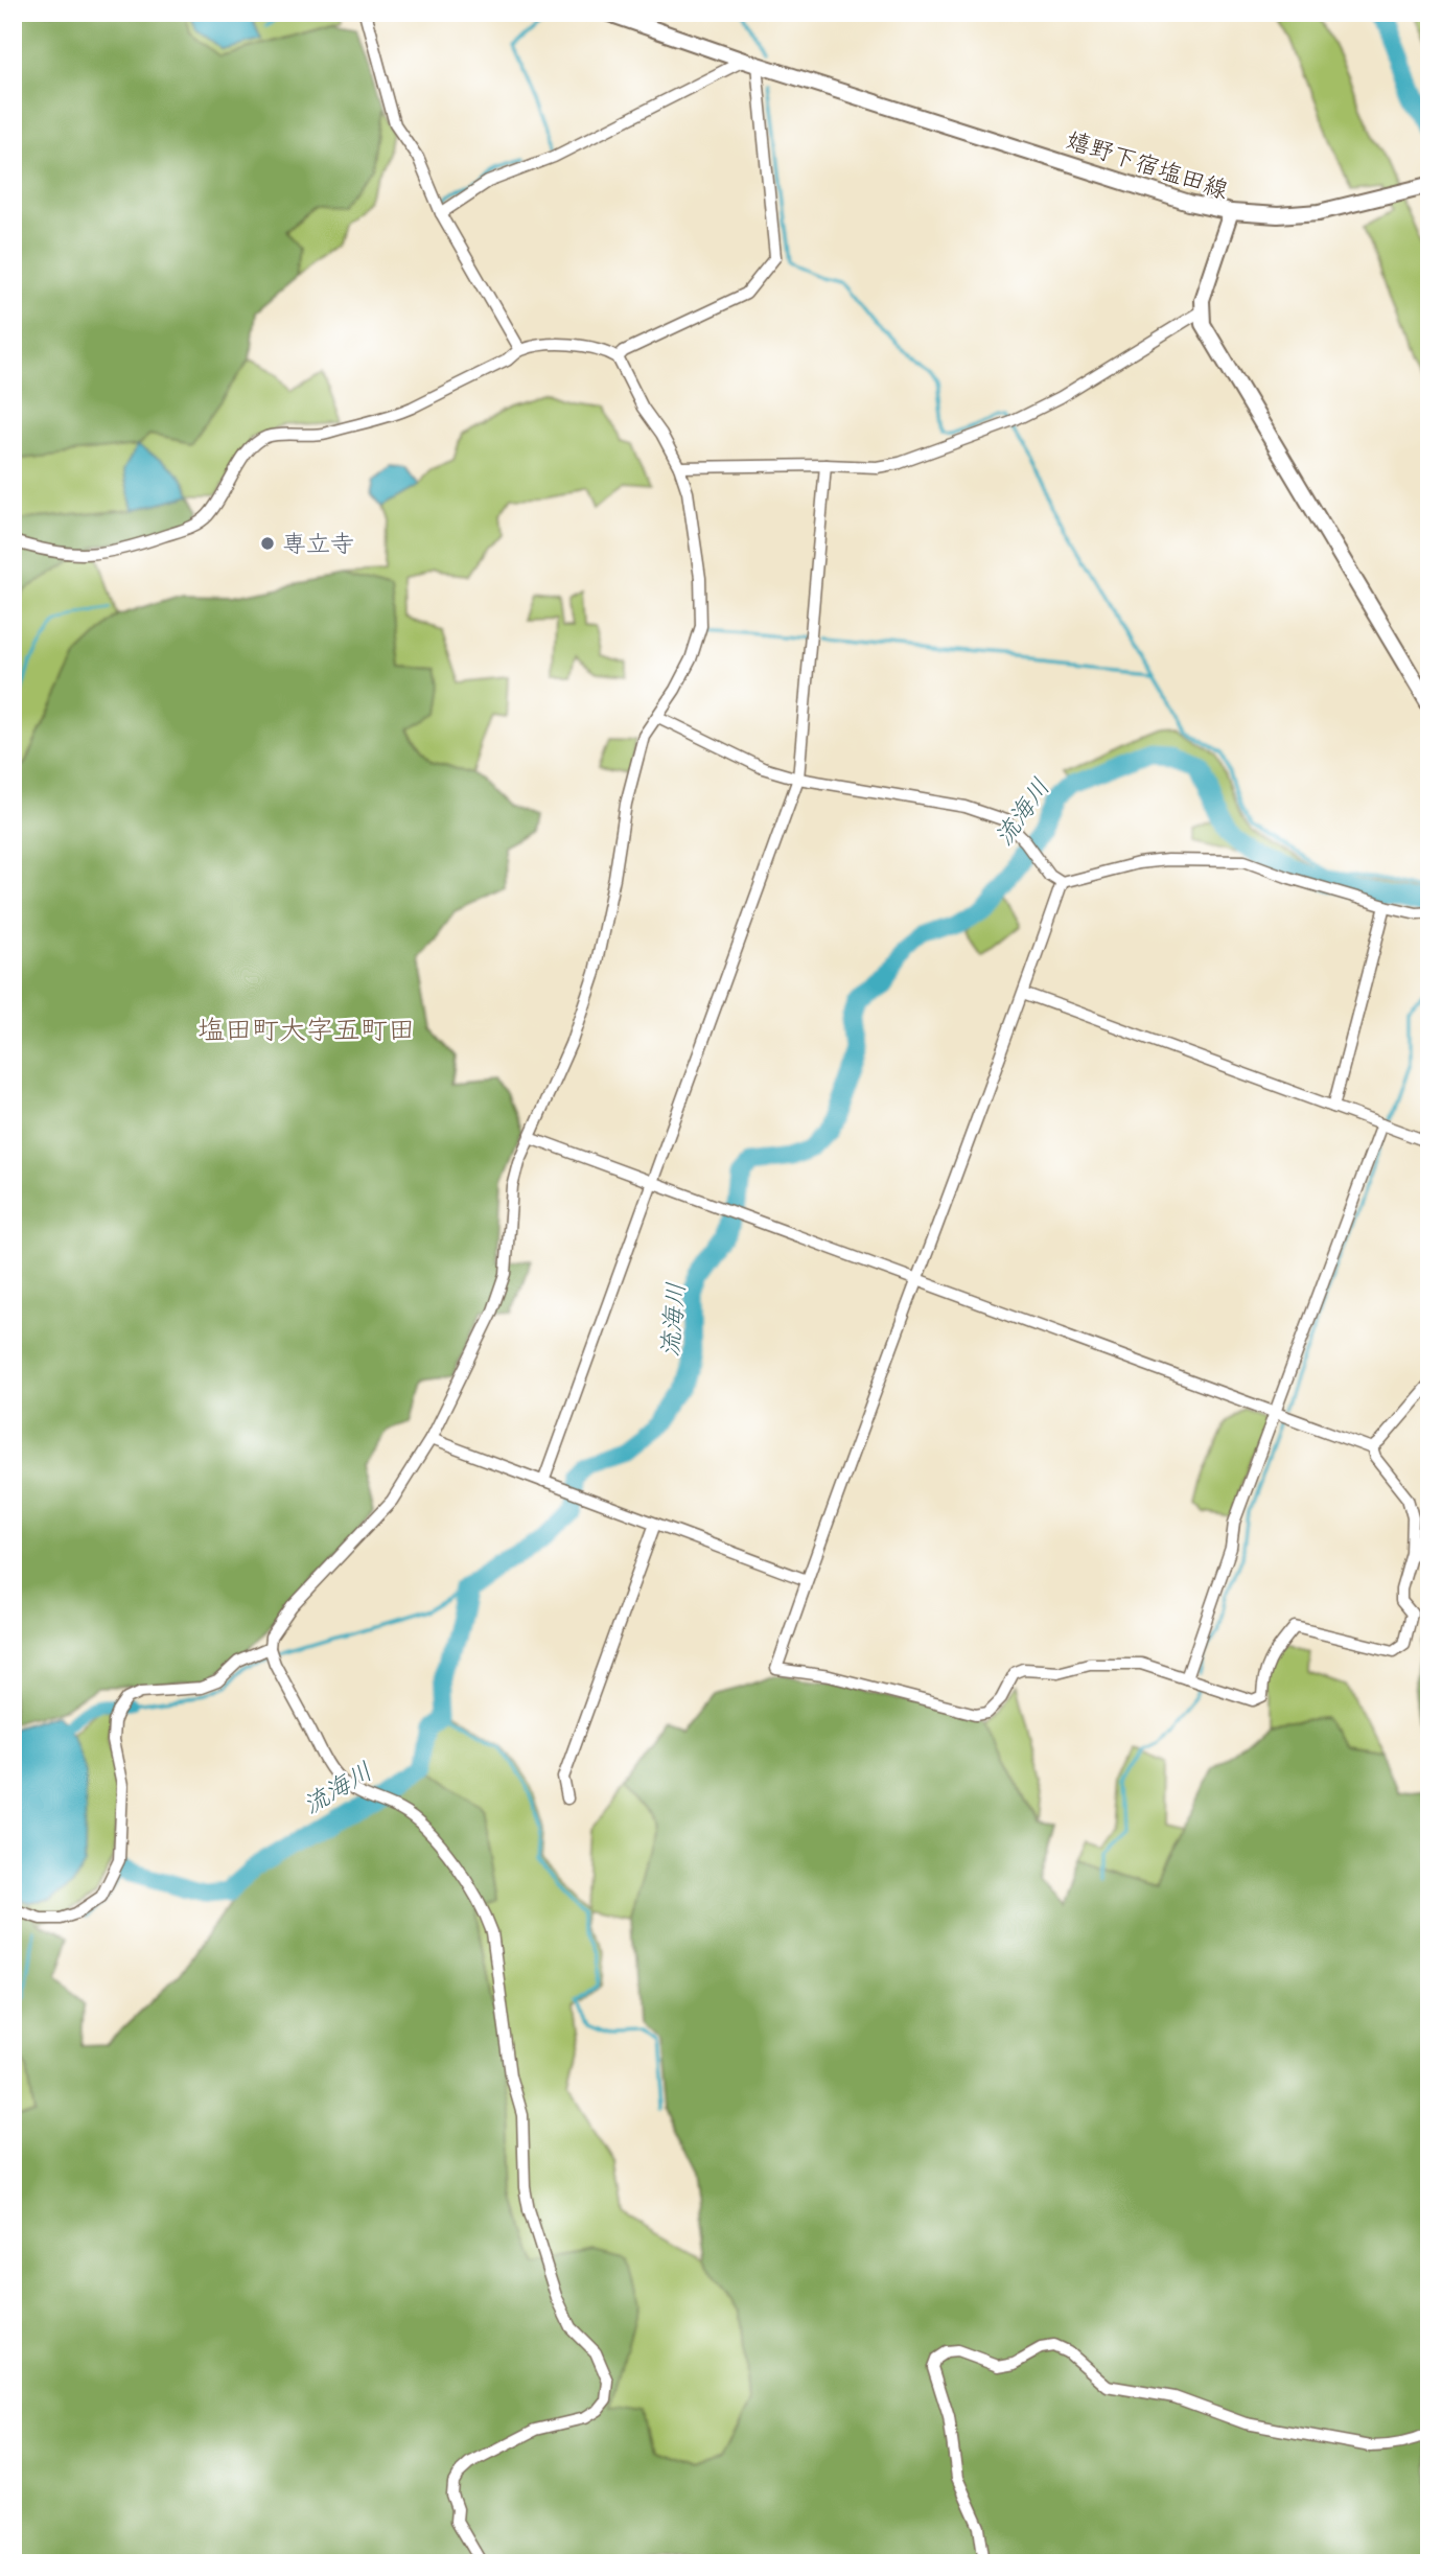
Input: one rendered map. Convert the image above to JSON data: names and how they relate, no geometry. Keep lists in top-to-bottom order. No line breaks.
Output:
{"streets":{"main road":["嬉野下宿塩田線"]},"districts":["塩田町大字五町田"],"water":["流海川"],"places":["専立寺"]}
